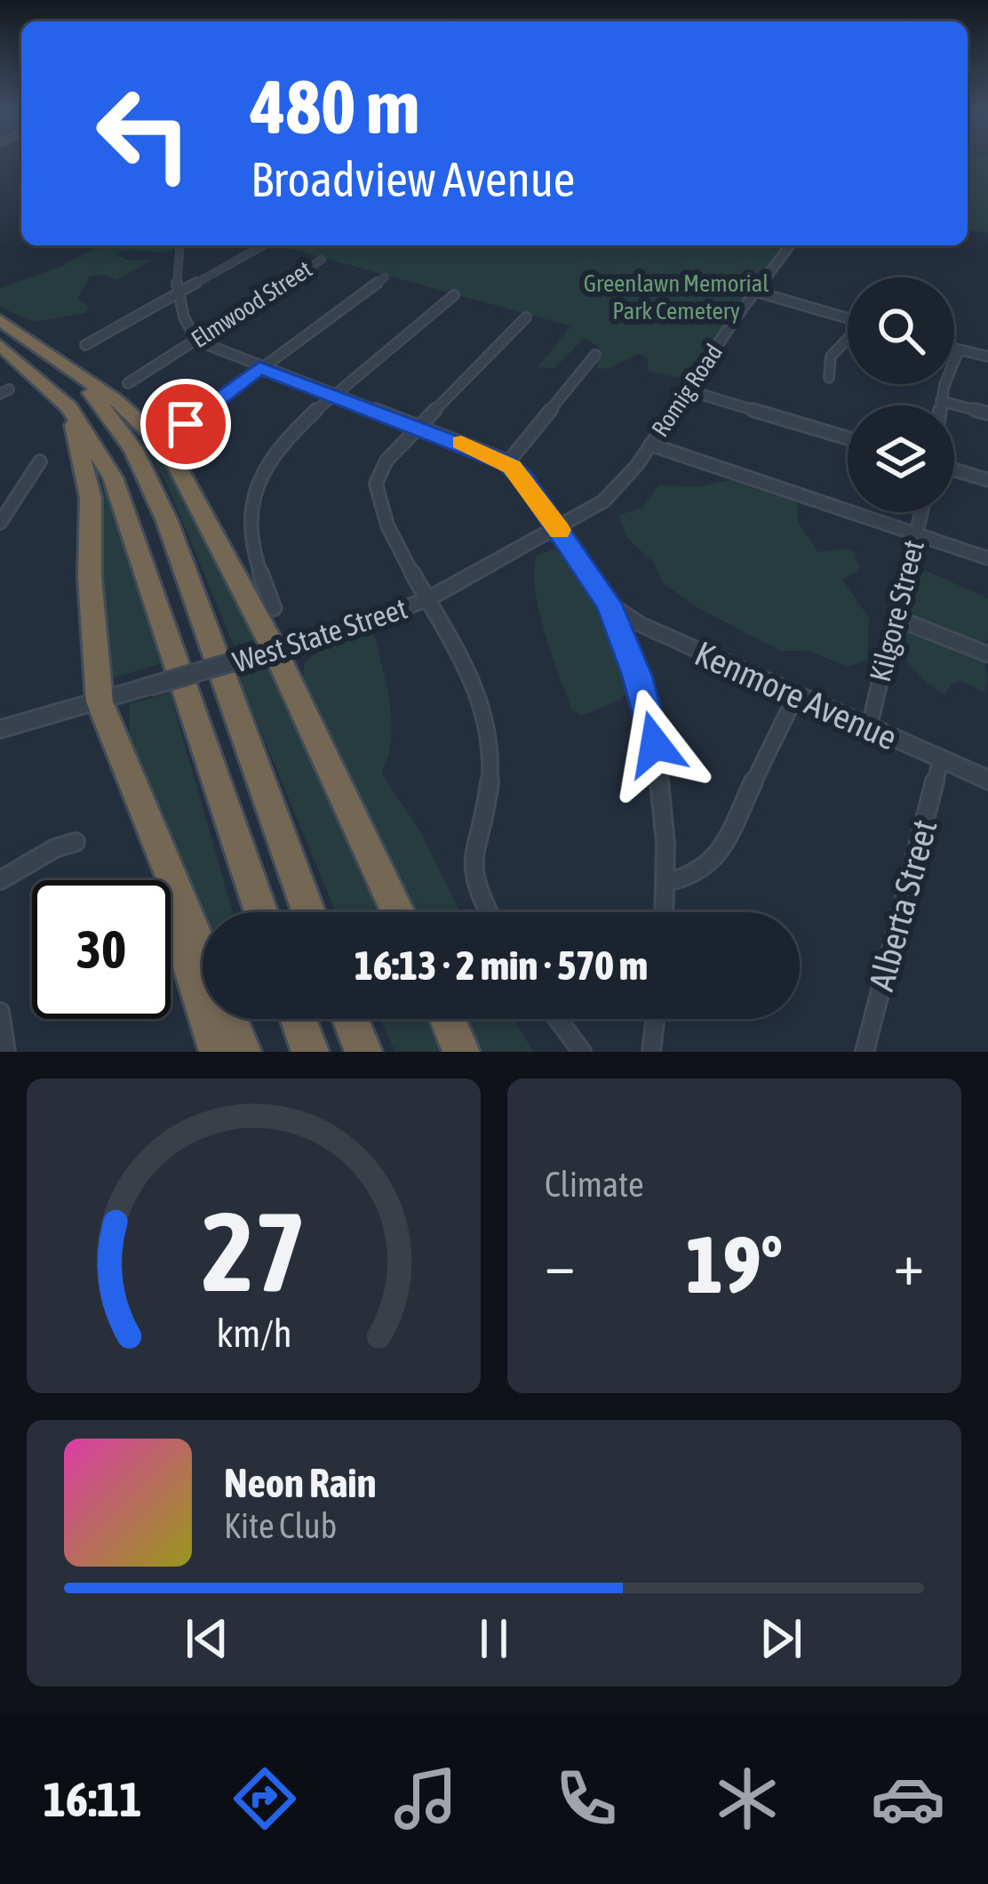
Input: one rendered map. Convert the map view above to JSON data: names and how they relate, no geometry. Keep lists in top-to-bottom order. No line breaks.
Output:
{"streets":{"street":["Elmwood Street","Romig Road","Kilgore Street","West State Street","Kenmore Avenue","Alberta Street"]},"crossings":[["Romig Road","West State Street"],["Kilgore Street","Kenmore Avenue"],["Kenmore Avenue","Alberta Street"]],"parks":["Greenlawn Memorial Park Cemetery"],"page":{"turn":["480 m","Broadview Avenue"],"limit":"30","trip":"16:13 · 2 min · 570 m","tile":"Climate","heat":["−","19°","+"],"song":["Neon Rain","Kite Club"],"tabs":"16:11","gauge":["27","km/h"]}}
